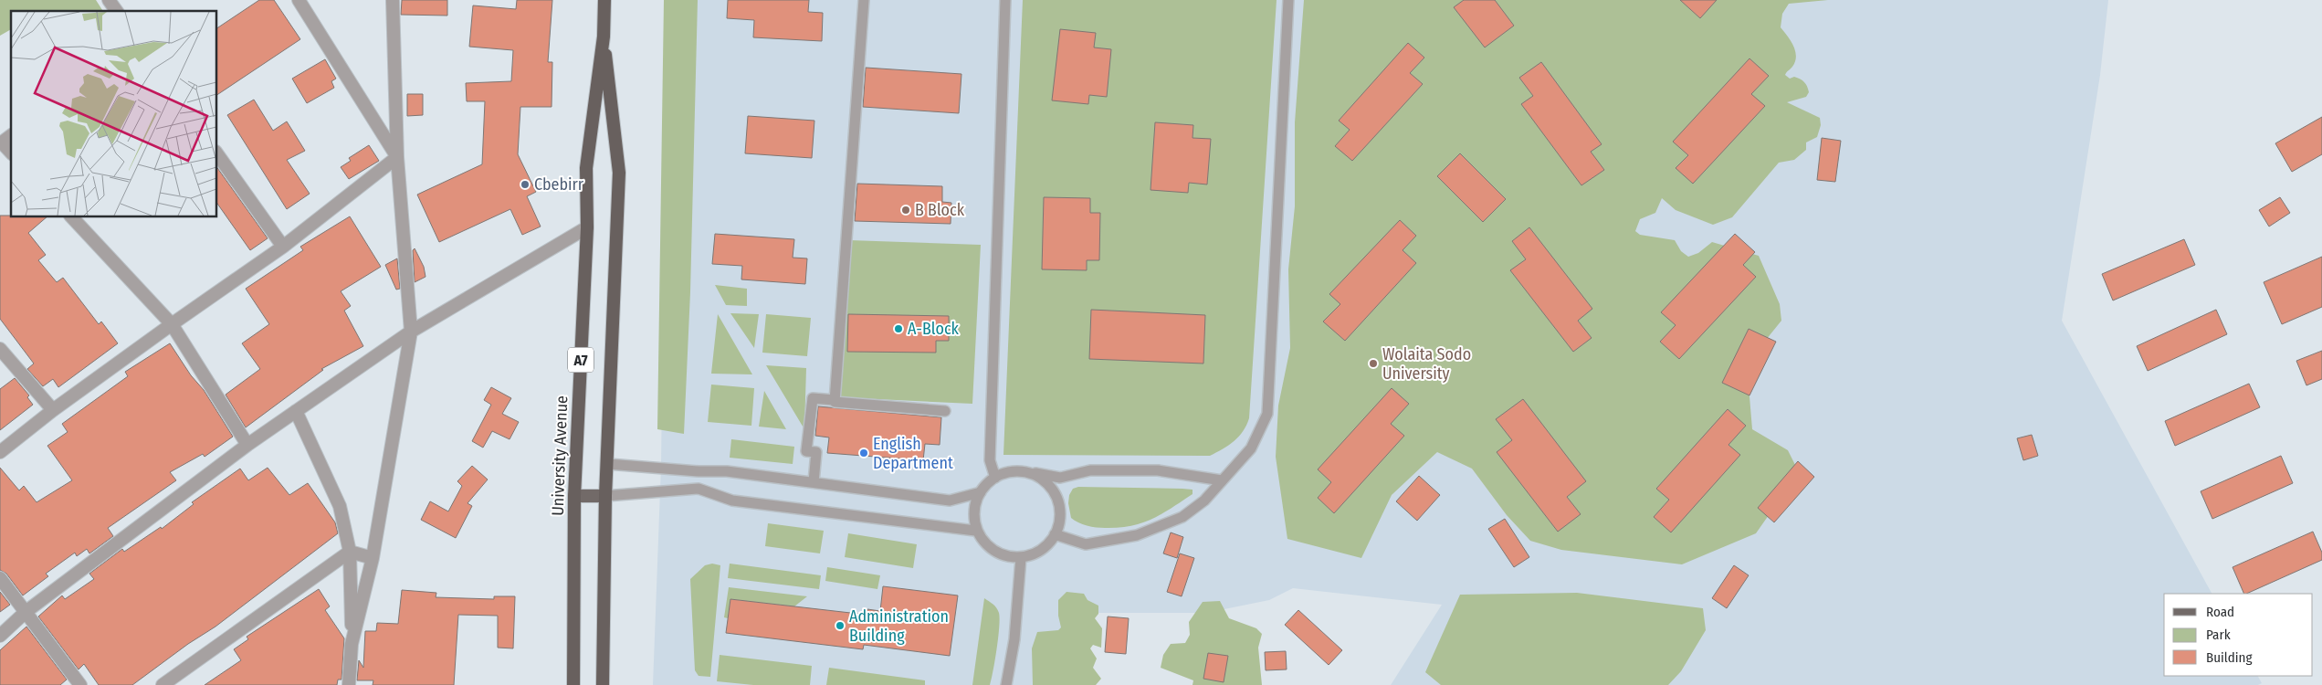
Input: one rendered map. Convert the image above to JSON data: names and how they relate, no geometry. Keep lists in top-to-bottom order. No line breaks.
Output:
{"streets":{"highway":["A7","University Avenue"]},"places":["Cbebirr","B Block","A-Block","Wolaita Sodo University","English Department","Administration Building"],"legend":["Road","Park","Building"]}
